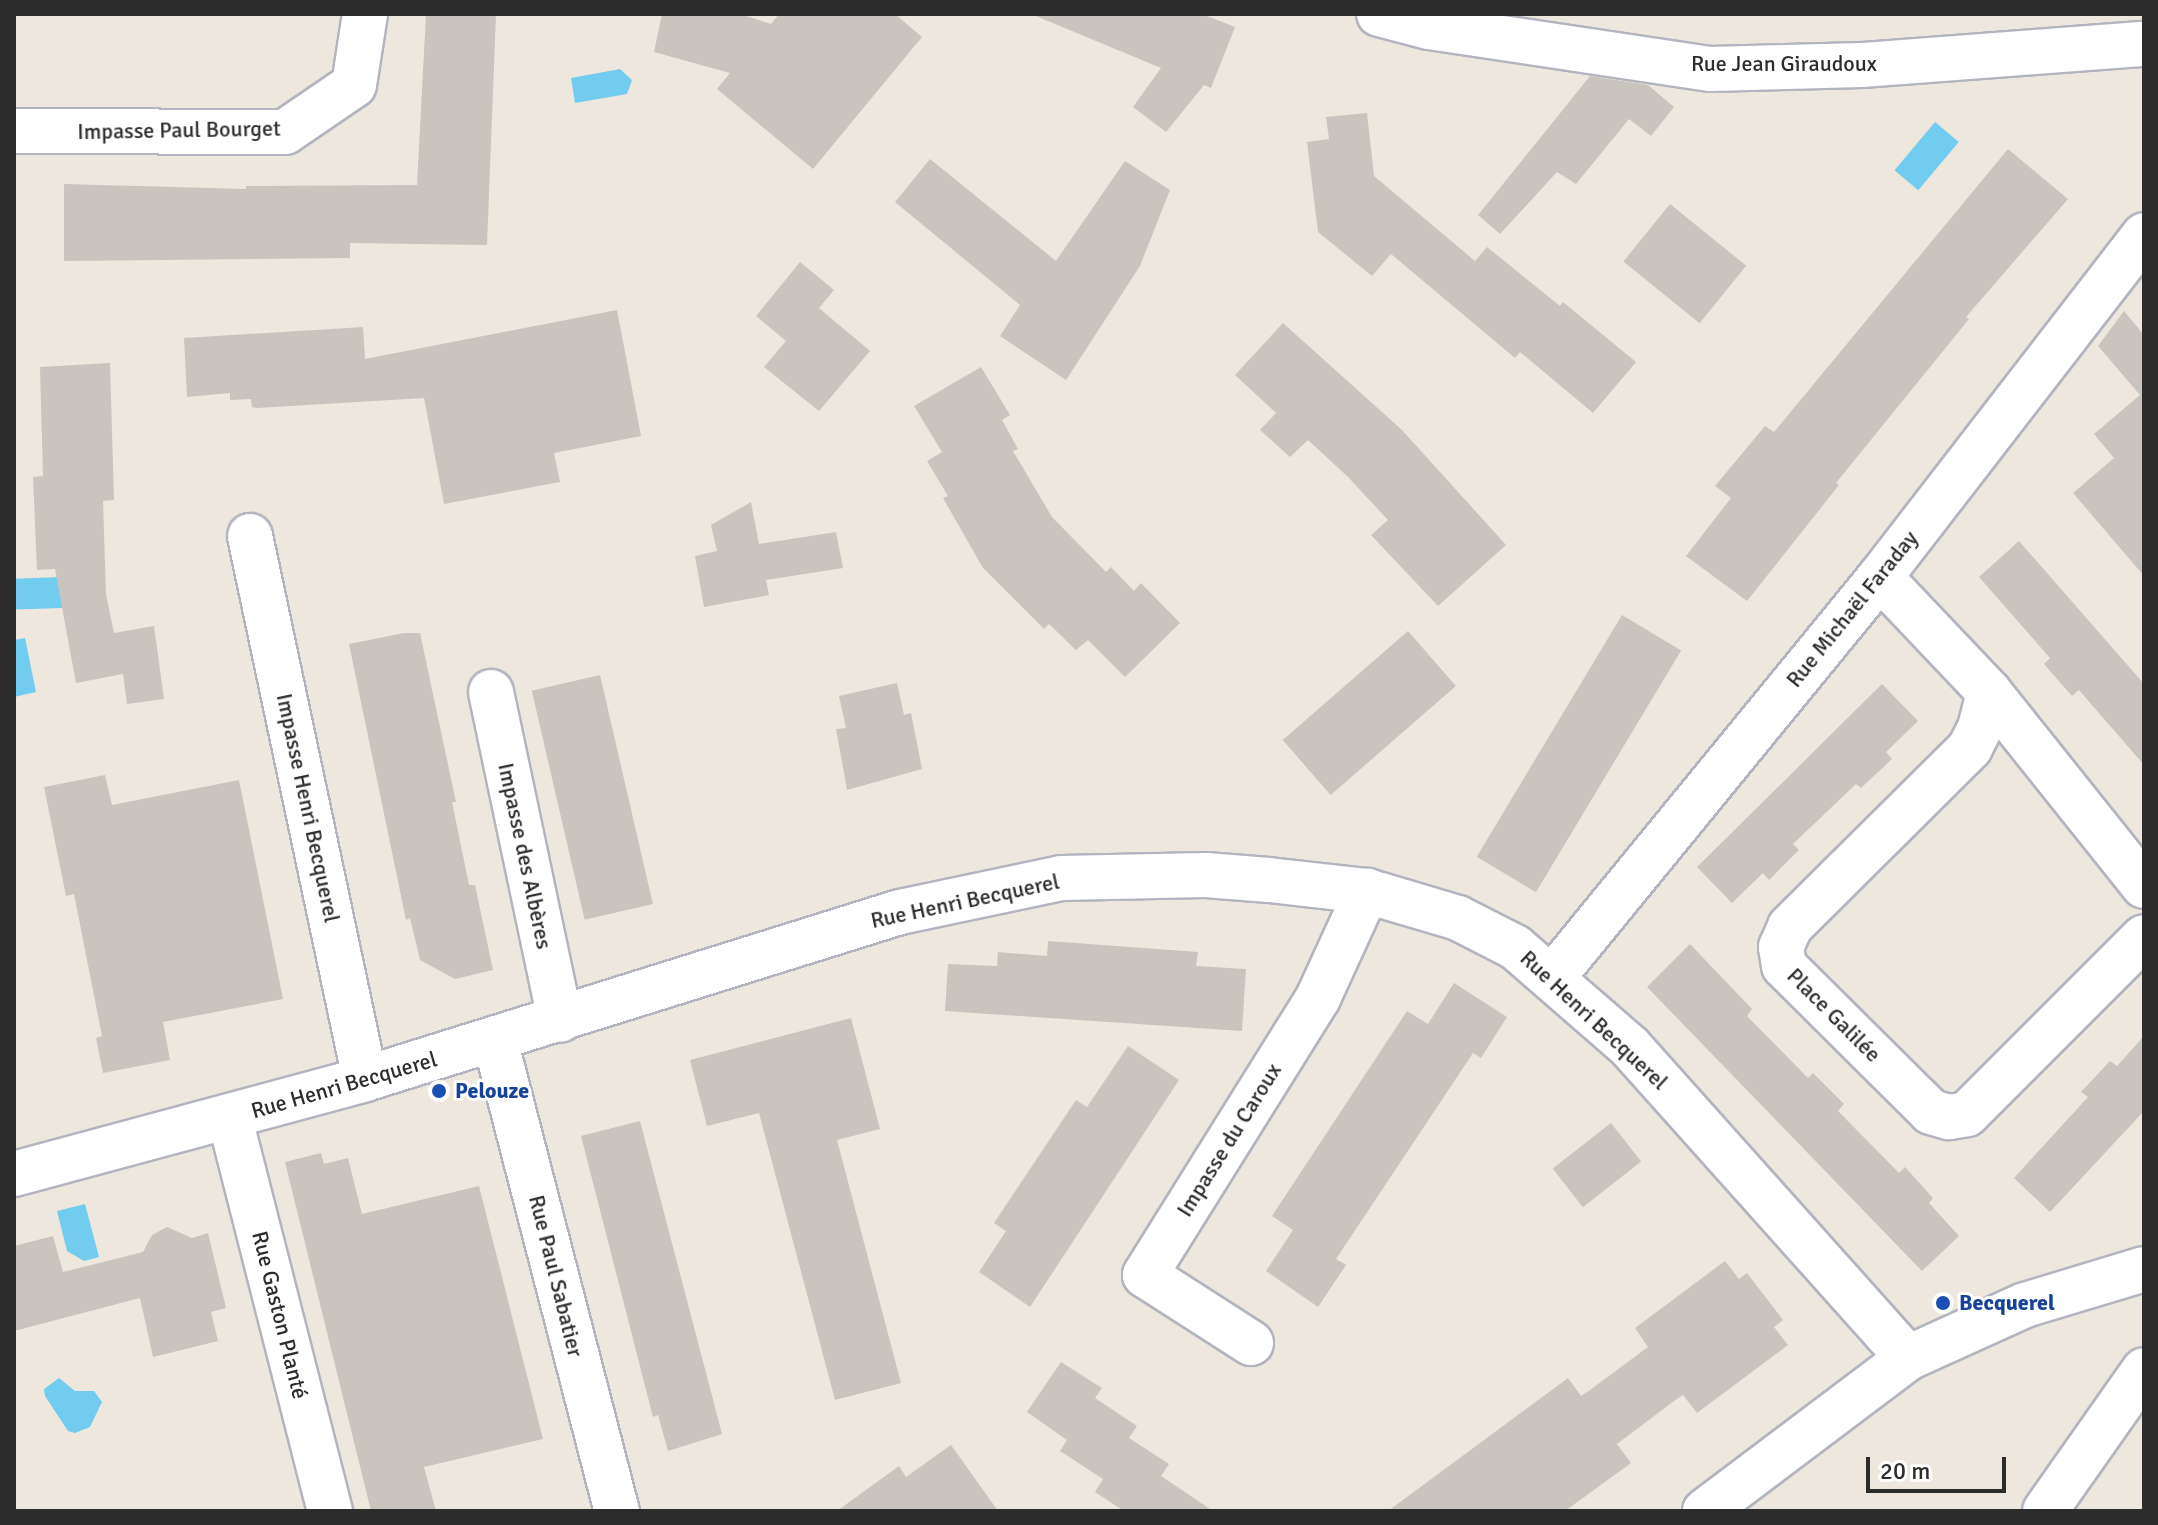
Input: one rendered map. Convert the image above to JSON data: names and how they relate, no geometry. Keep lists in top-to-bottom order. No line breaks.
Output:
{"streets":{"street":["Rue Jean Giraudoux","Impasse Paul Bourget","Rue Michaël Faraday","Impasse Henri Becquerel","Impasse des Albères","Rue Henri Becquerel","Place Galilée","Impasse du Caroux","Rue Paul Sabatier","Rue Gaston Planté"]},"crossings":[["Rue Michaël Faraday","Rue Henri Becquerel"],["Impasse Henri Becquerel","Rue Henri Becquerel"],["Impasse des Albères","Rue Henri Becquerel"],["Rue Henri Becquerel","Impasse du Caroux"],["Rue Henri Becquerel","Rue Paul Sabatier"],["Rue Henri Becquerel","Rue Gaston Planté"]],"places":["Pelouze","Becquerel"],"scale_bar":"20 m"}
